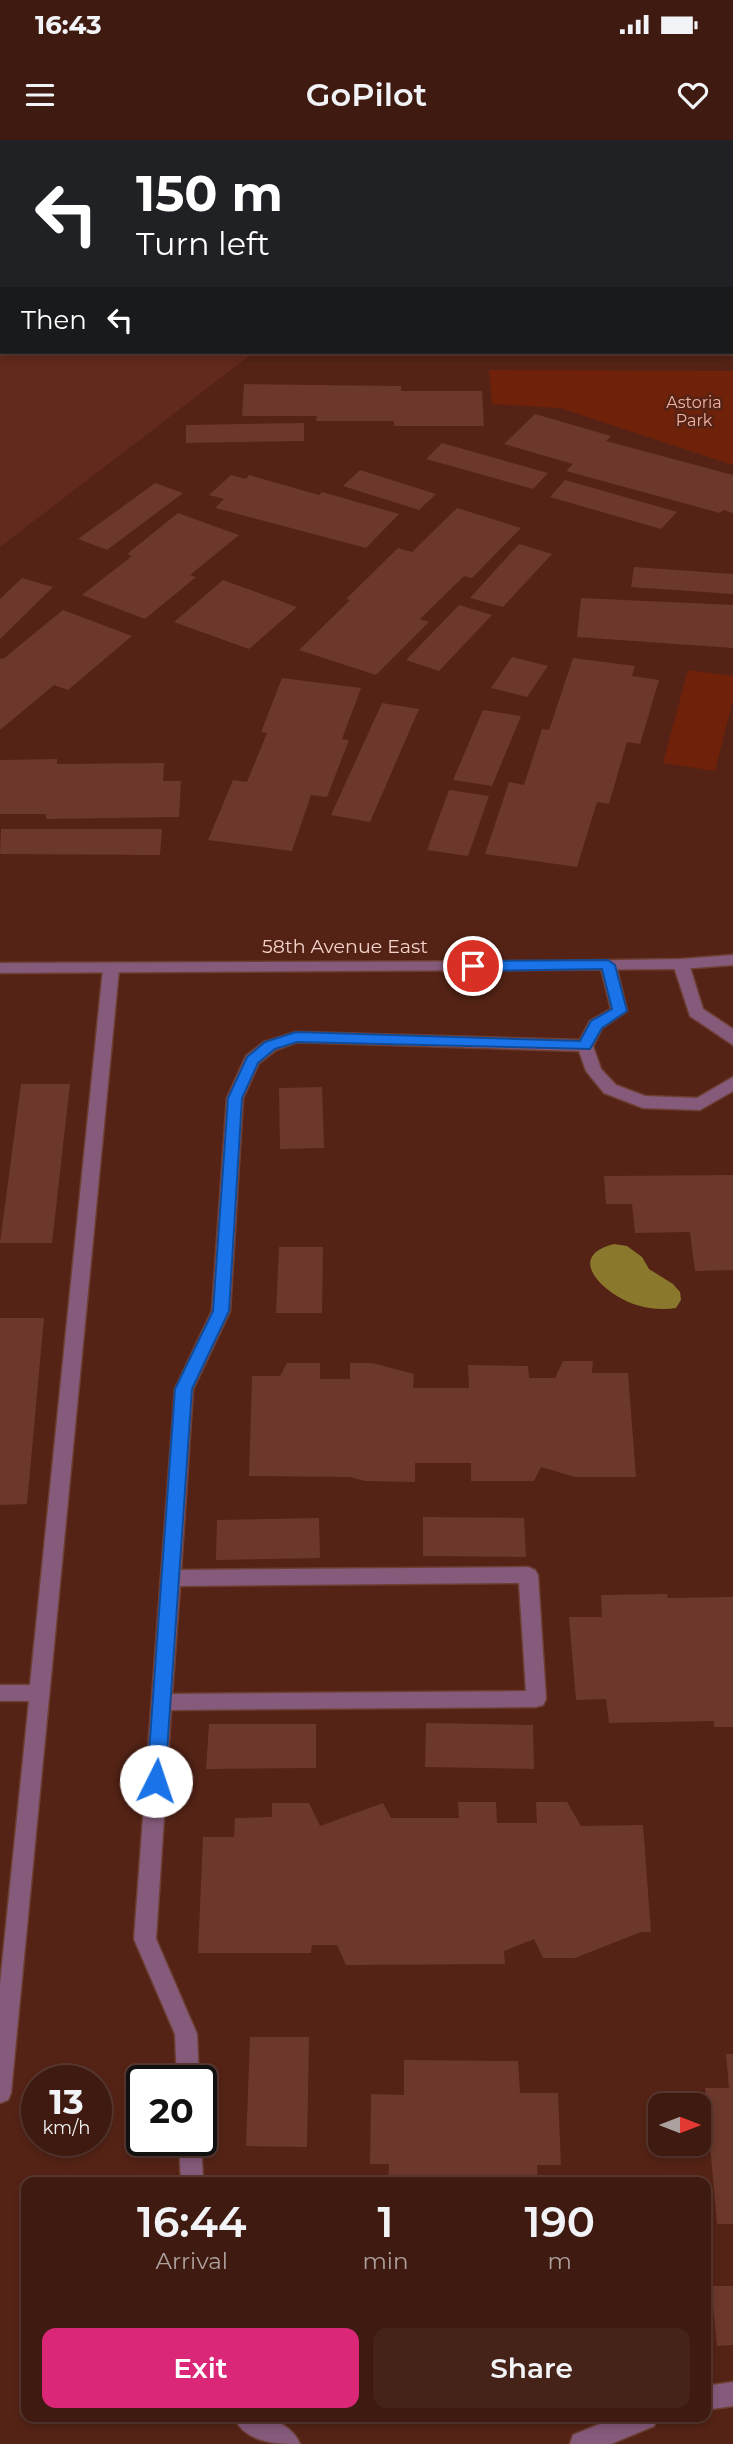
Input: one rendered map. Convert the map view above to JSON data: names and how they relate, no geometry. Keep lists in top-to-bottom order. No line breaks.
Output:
{"streets":{"street":["58th Avenue East"]},"parks":["Astoria Park"],"north":"right","page":{"status":"16:43","header":"GoPilot","turn":["150 m","Turn left"],"then":"Then","speed":"13 km/h","limit":"20","eta":["16:44","Arrival","1","min","190","m"],"buttons":["Exit","Share"]}}
